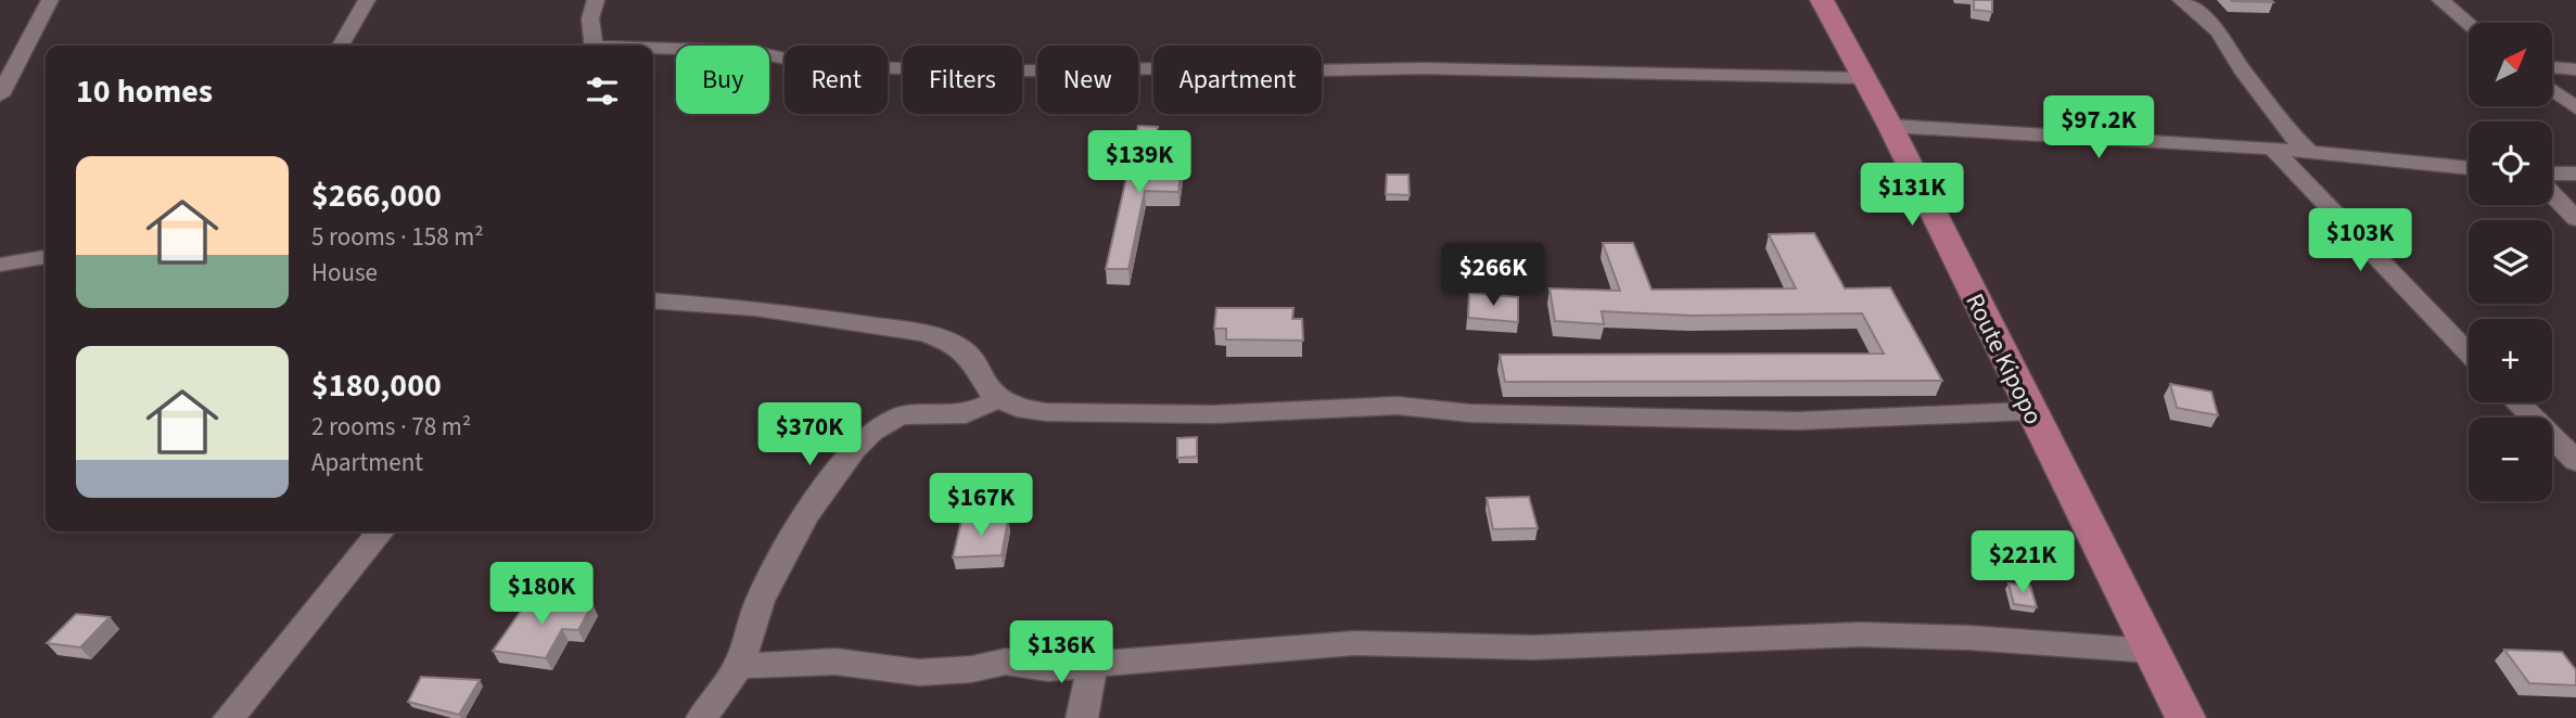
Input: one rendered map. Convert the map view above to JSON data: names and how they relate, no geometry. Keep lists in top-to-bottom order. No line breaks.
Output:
{"streets":{"main road":["Route Kipopo"]},"north":"top right","page":{"map_buttons":["+","−"],"chip":["Buy","Rent","Filters","New","Apartment"],"heading":"10 homes","price":["$97.2K","$139K","$131K","$103K","$266K","$370K","$167K","$221K","$180K","$136K"],"list":[{"name":"$266,000","note":"5 rooms · 158 m² · House"},{"name":"$180,000","note":"2 rooms · 78 m² · Apartment"}]}}
